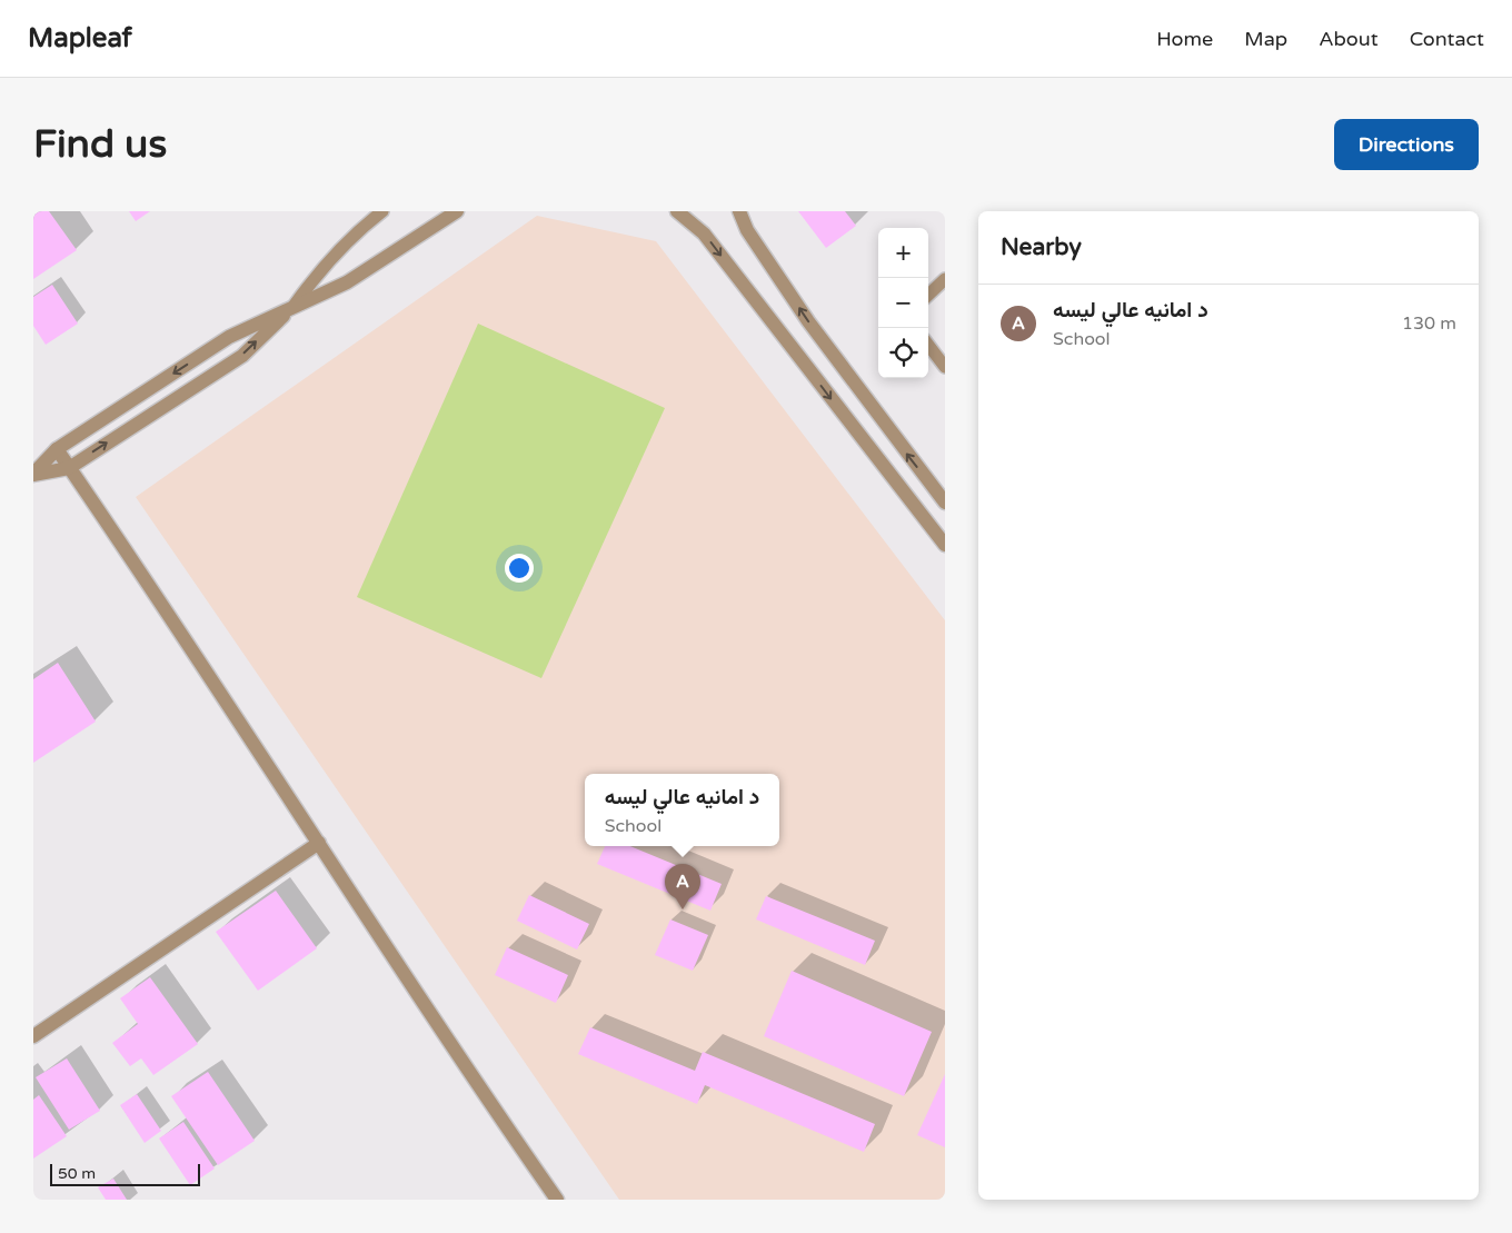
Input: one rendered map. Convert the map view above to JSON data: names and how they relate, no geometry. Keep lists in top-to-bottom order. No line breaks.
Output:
{"scale_bar":"50 m","page":{"header":"Mapleaf","nav":["Home","Map","About","Contact"],"buttons":"Directions","title":"Find us","heading":"Nearby","map_buttons":["+","−"],"list":[{"mark":"A","name":"د امانیه عالي لیسه","note":"School","value":"130 m"}],"popup":["د امانیه عالي لیسه","School"],"pins":"A","scale":"50 m"}}
